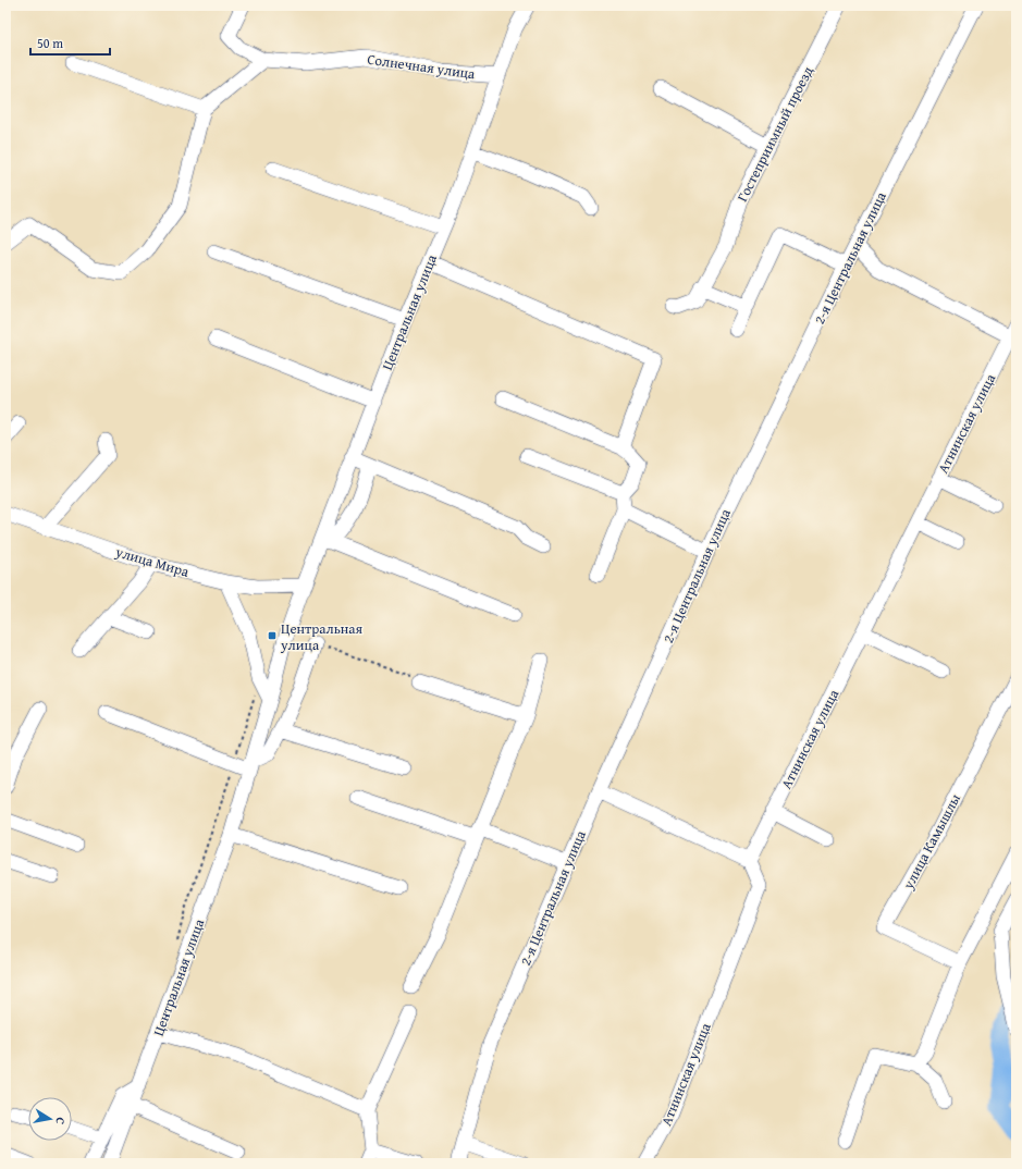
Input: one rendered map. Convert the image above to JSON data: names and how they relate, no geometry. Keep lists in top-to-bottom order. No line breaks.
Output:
{"streets":{"street":["Солнечная улица","Гостеприимный проезд","2-я Центральная улица","Центральная улица","Атнинская улица","улица Мира","улица Камышлы"]},"crossings":[["Солнечная улица","Центральная улица"],["Центральная улица","улица Мира"]],"places":{"transit":["Центральная улица"]},"scale_bar":"50 m","north":"right"}
